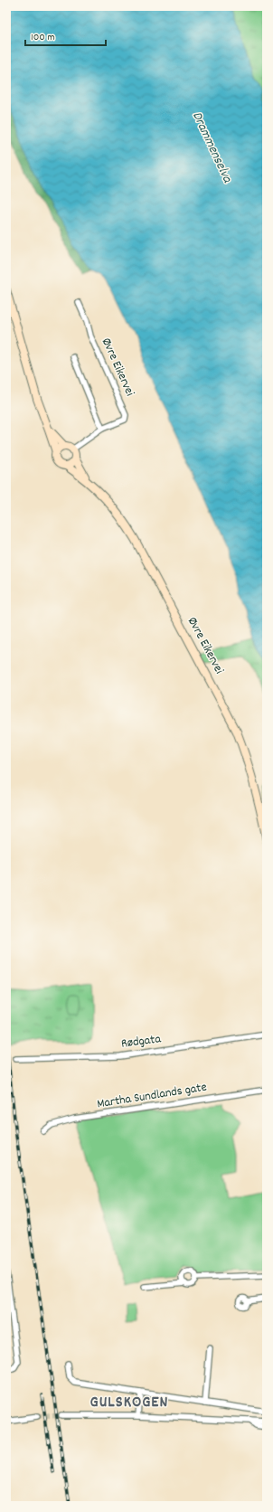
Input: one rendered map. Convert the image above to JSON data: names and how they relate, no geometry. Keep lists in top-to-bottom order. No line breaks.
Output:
{"streets":{"main road":["Øvre Eikervei"],"street":["Rødgata","Martha Sundlands gate"]},"districts":["GULSKOGEN"],"water":["Drammenselva"],"scale_bar":"100 m"}
